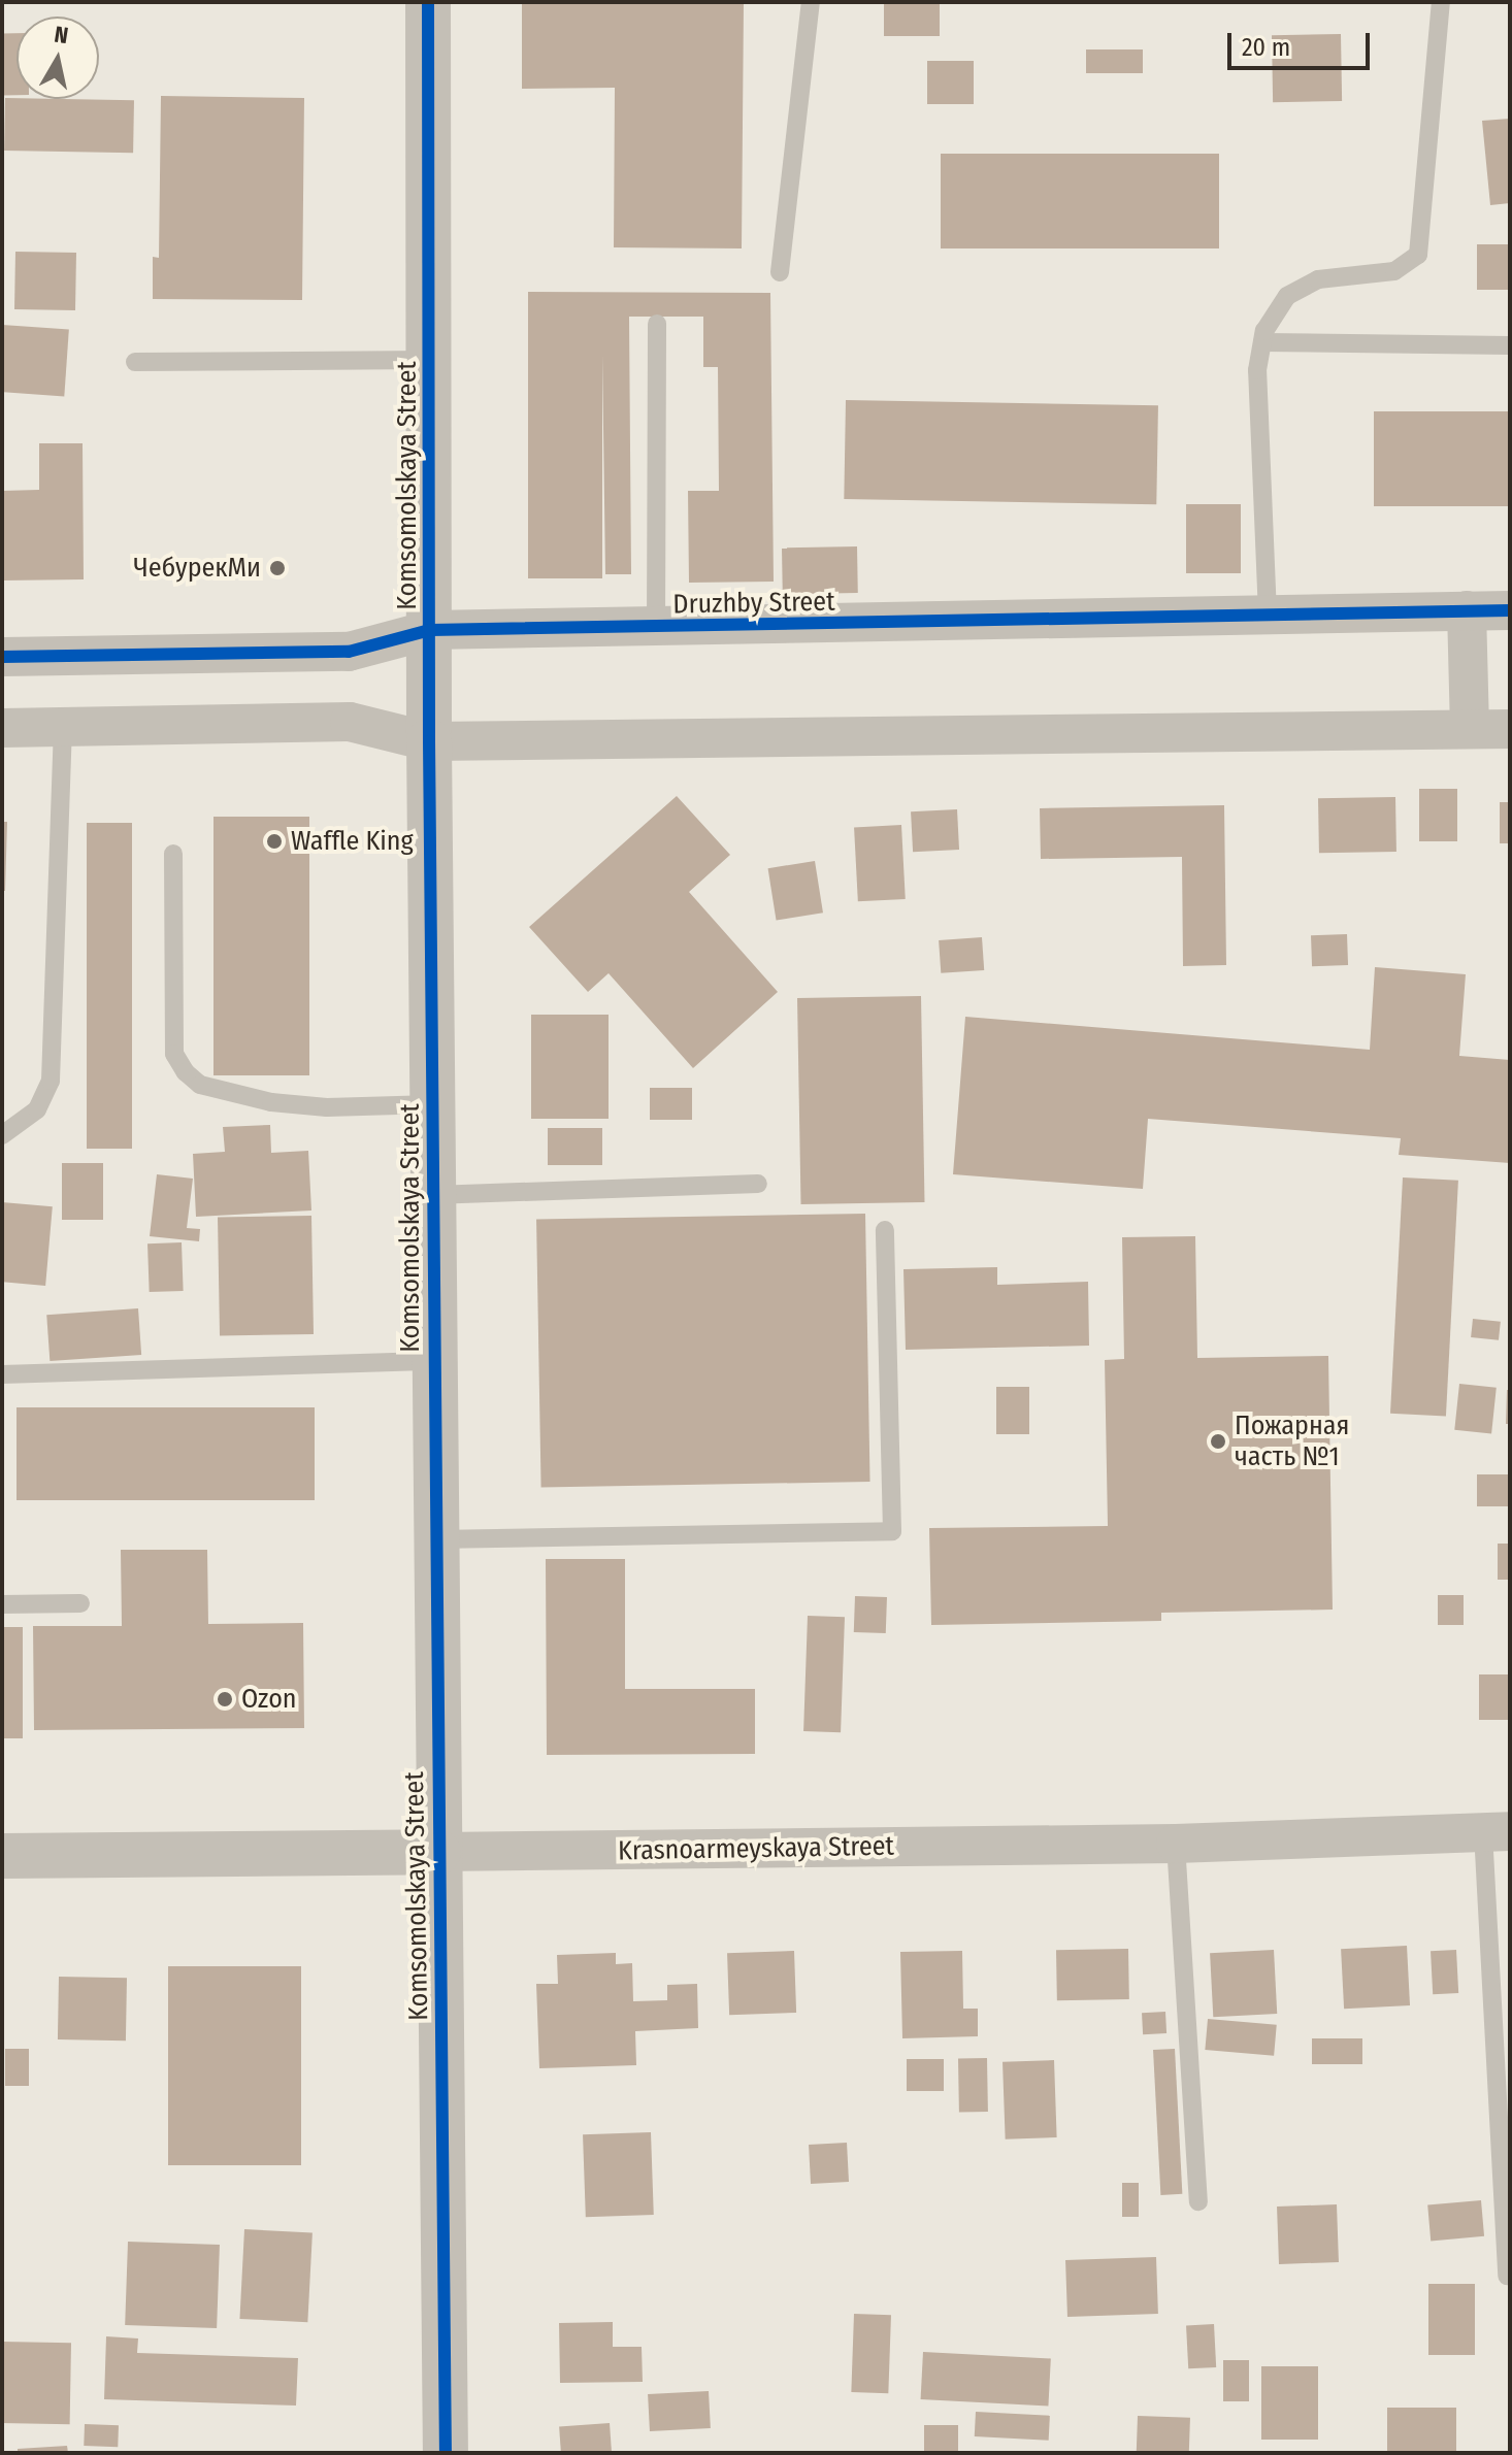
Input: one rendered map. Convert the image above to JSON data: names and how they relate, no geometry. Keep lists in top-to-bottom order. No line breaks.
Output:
{"streets":{"street":["Komsomolskaya Street","Druzhby Street","Krasnoarmeyskaya Street"]},"crossings":[["Komsomolskaya Street","Druzhby Street"],["Komsomolskaya Street","Krasnoarmeyskaya Street"]],"places":["ЧебурекМи","Waffle King","Пожарная часть №1","Ozon"],"scale_bar":"20 m","north":"top"}
